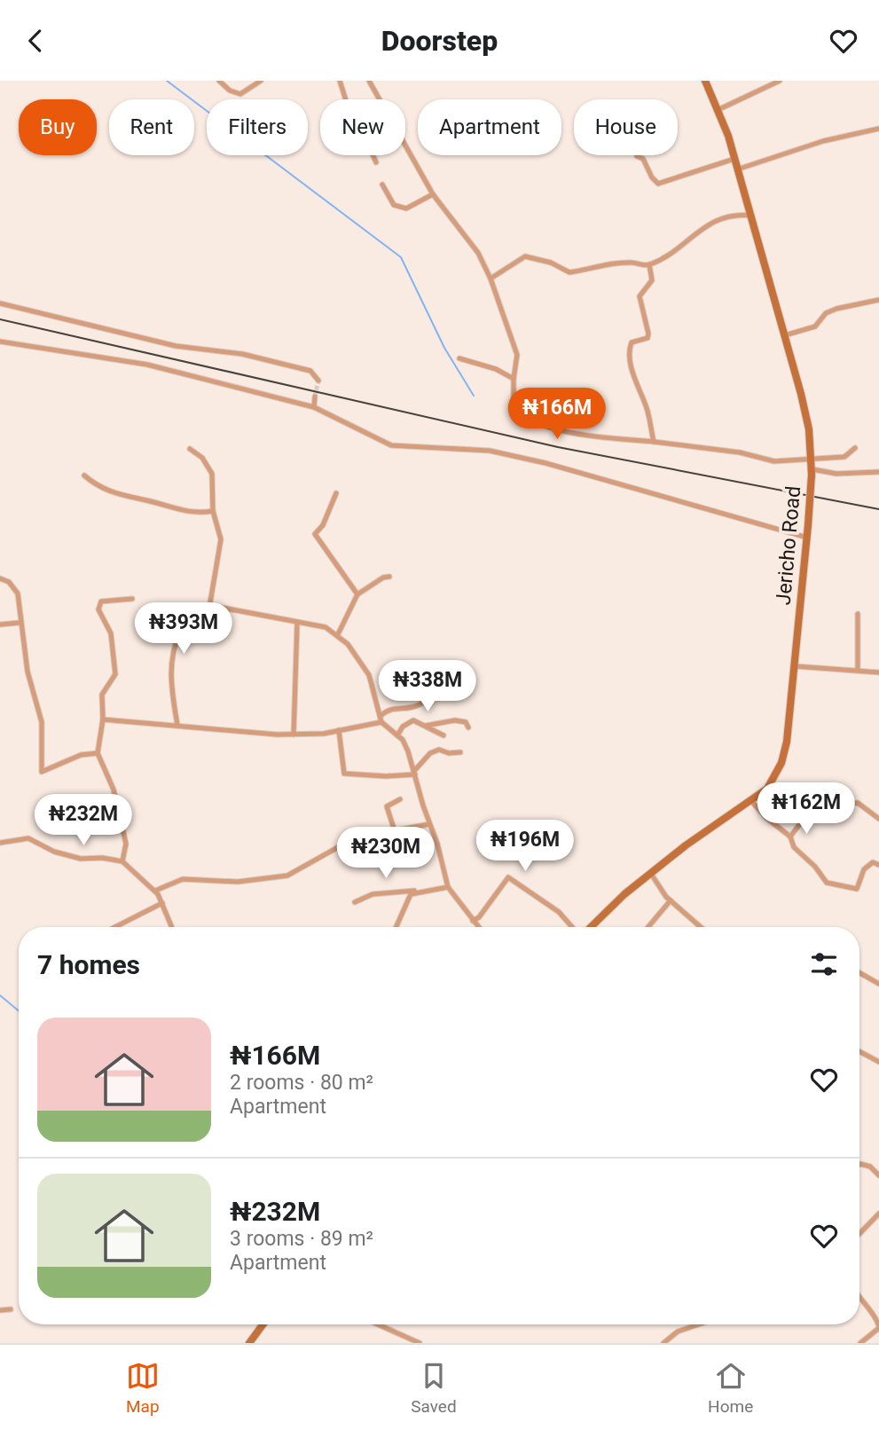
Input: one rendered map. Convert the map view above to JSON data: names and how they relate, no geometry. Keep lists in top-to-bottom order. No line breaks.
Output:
{"streets":{"street":["Jericho Road"]},"page":{"header":"Doorstep","chip":["Buy","Rent","Filters","New","Apartment","House"],"price":["₦166M","₦393M","₦338M","₦162M","₦232M","₦196M","₦230M"],"heading":"7 homes","list":[{"name":"₦166M","note":"2 rooms · 80 m² · Apartment"},{"name":"₦232M","note":"3 rooms · 89 m² · Apartment"}],"tabs":["Map","Saved","Home"]}}
